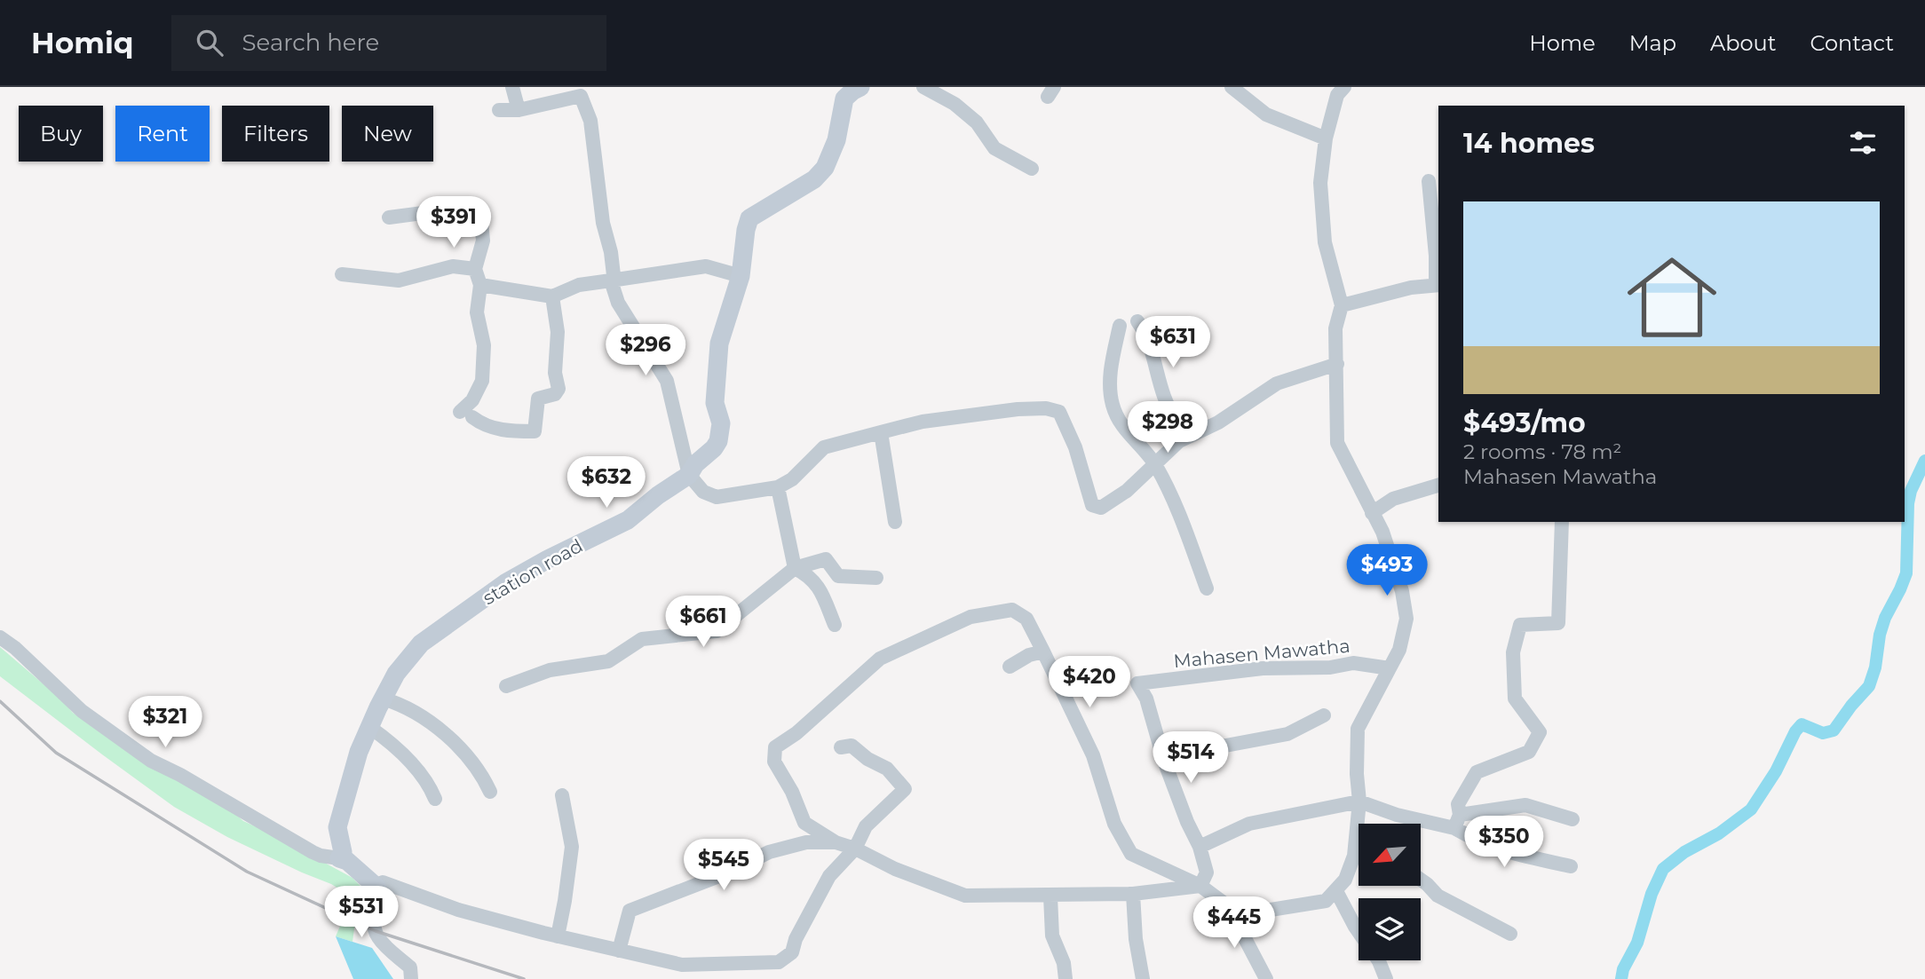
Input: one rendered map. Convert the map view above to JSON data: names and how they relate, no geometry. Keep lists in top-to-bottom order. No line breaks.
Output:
{"streets":{"street":["station road","Mahasen Mawatha"]},"north":"bottom left","page":{"header":"Homiq","search":"Search here","nav":["Home","Map","About","Contact"],"chip":["Buy","Rent","Filters","New"],"heading":"14 homes","list":[{"name":"$493/mo","note":"2 rooms · 78 m² · Mahasen Mawatha"}],"price":["$391","$631","$296","$298","$632","$493","$661","$420","$321","$514","$350","$545","$531","$445"]}}
